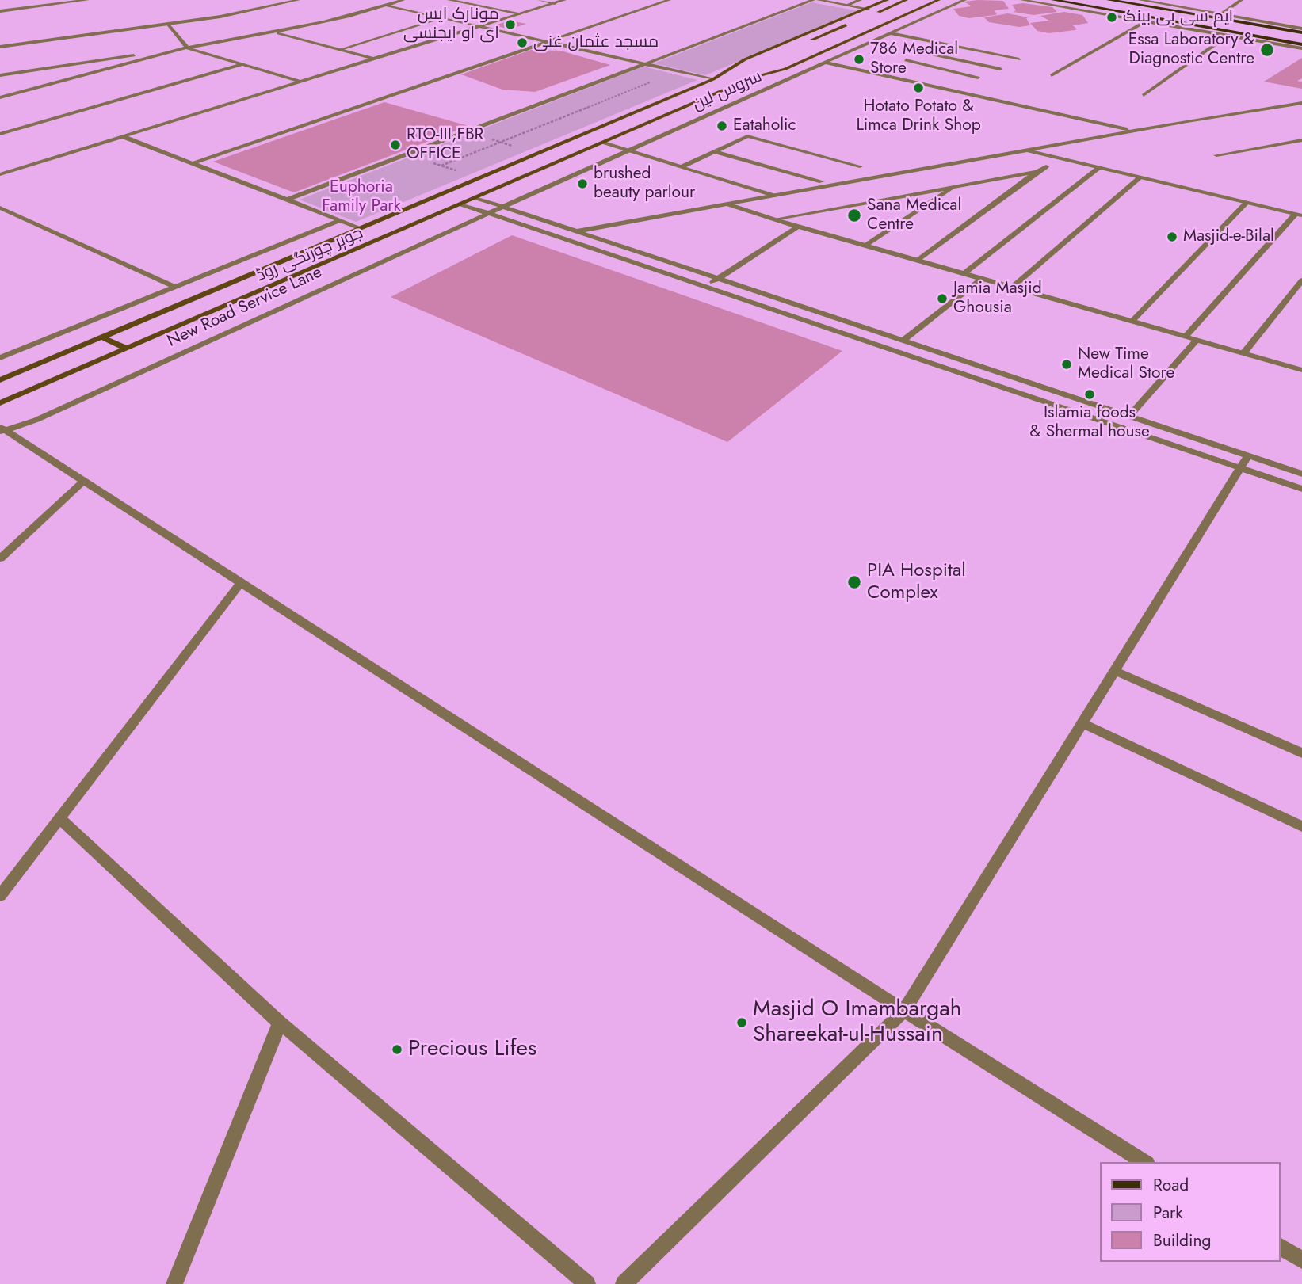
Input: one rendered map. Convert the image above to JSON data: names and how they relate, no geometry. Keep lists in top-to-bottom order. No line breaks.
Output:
{"streets":{"main road":["جوہر چورنگی روڈ"],"street":["سروس لین","New Road Service Lane"]},"crossings":[["سروس لین","New Road Service Lane"]],"parks":["Euphoria Family Park"],"places":["ایم سی بی بینک","مونارک ایس ای او ایجنسی","مسجد عثمان غنی","Essa Laboratory & Diagnostic Centre","786 Medical Store","Hotato Potato & Limca Drink Shop","Eataholic","RTO-III,FBR OFFICE","brushed beauty parlour","Sana Medical Centre","Masjid-e-Bilal","Jamia Masjid Ghousia","New Time Medical Store","Islamia foods & Shermal house","PIA Hospital Complex","Masjid O Imambargah Shareekat-ul-Hussain","Precious Lifes"],"legend":["Road","Park","Building"]}
